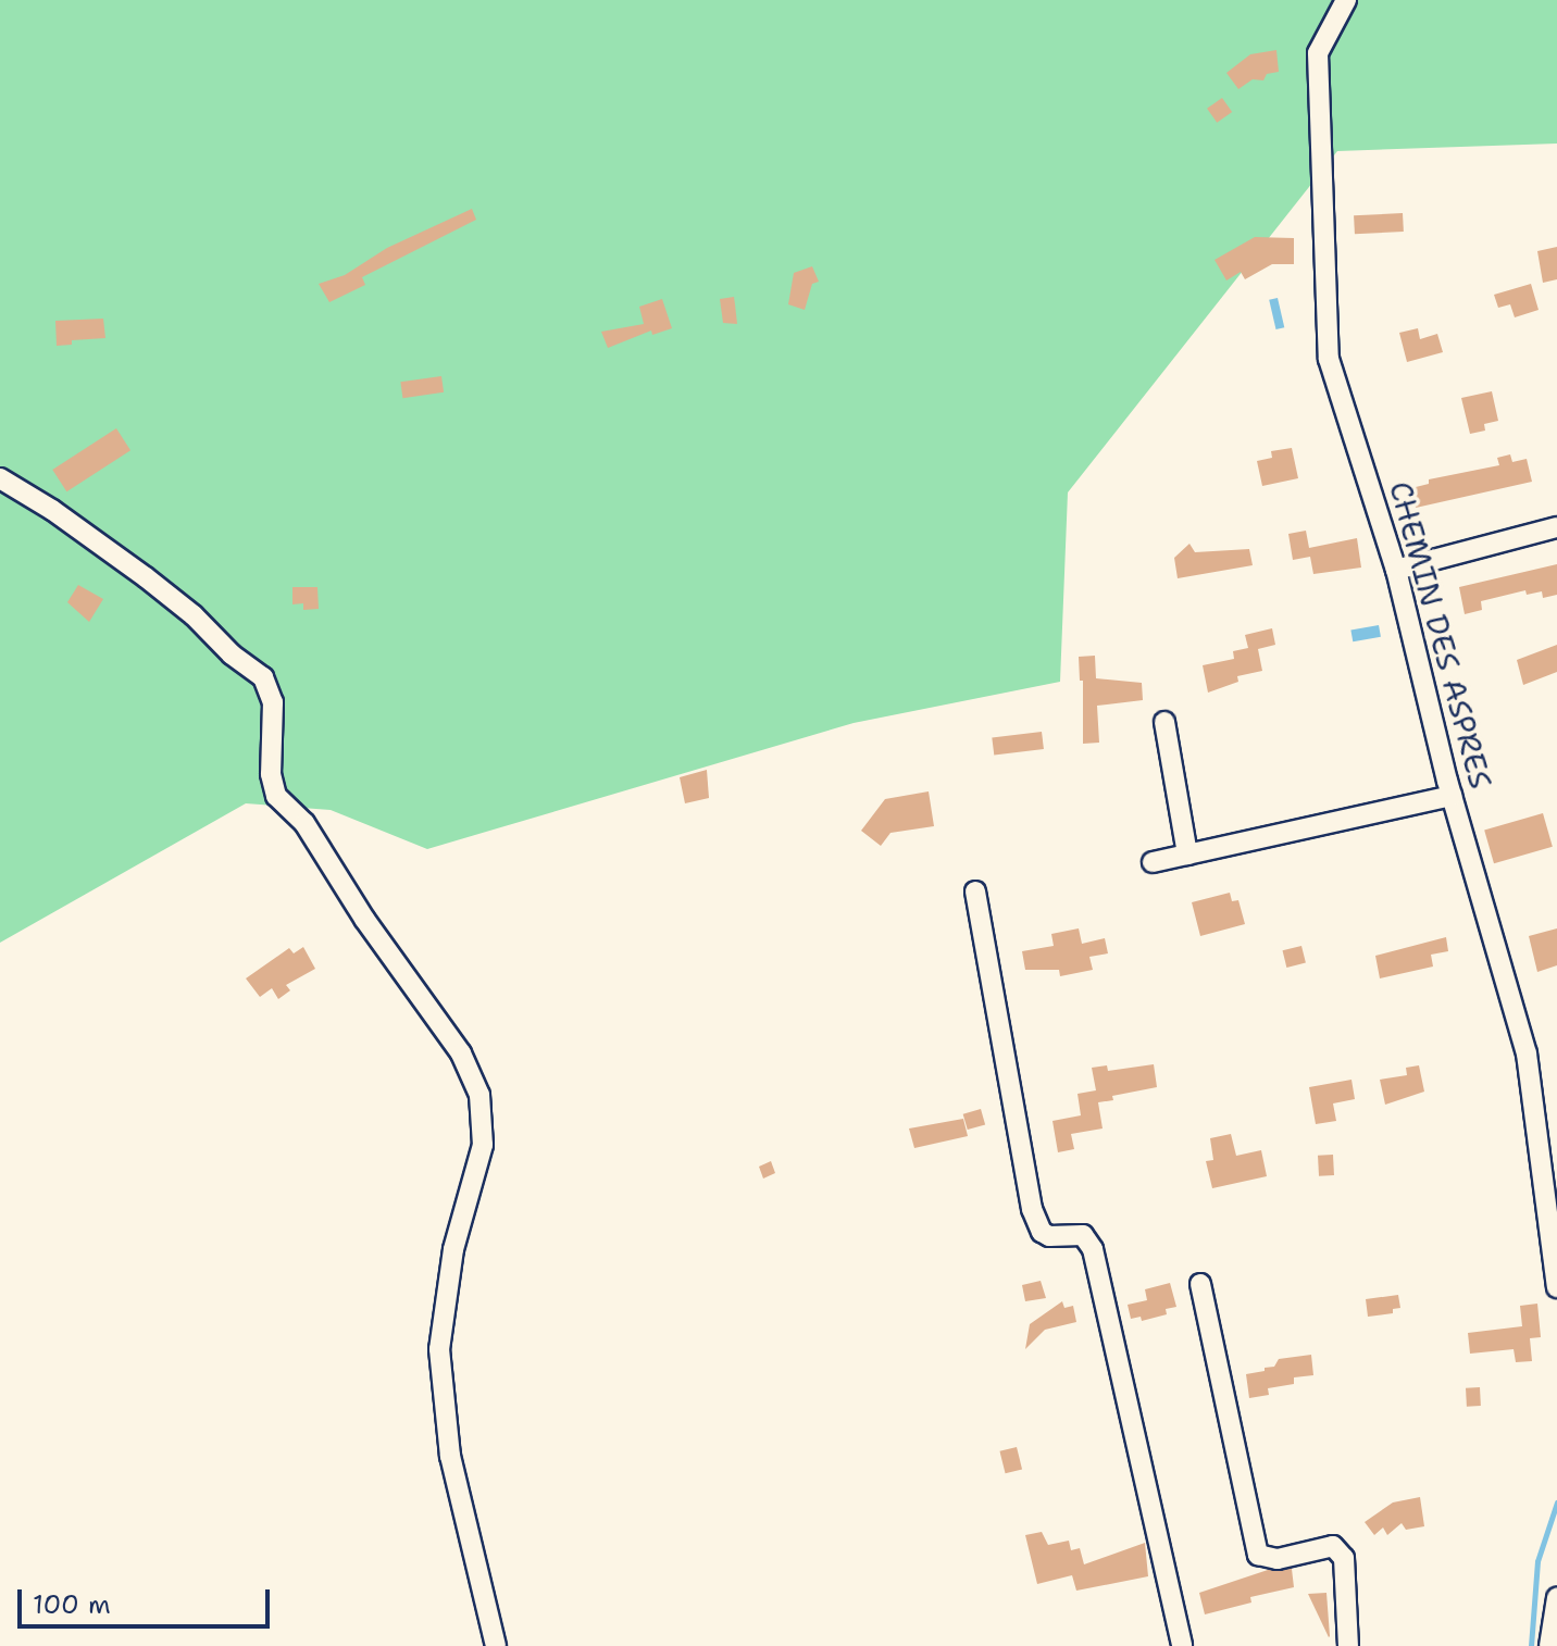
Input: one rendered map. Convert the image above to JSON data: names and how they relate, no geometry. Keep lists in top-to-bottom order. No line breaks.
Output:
{"streets":{"street":["CHEMIN DES ASPRES"]},"scale_bar":"100 m"}
